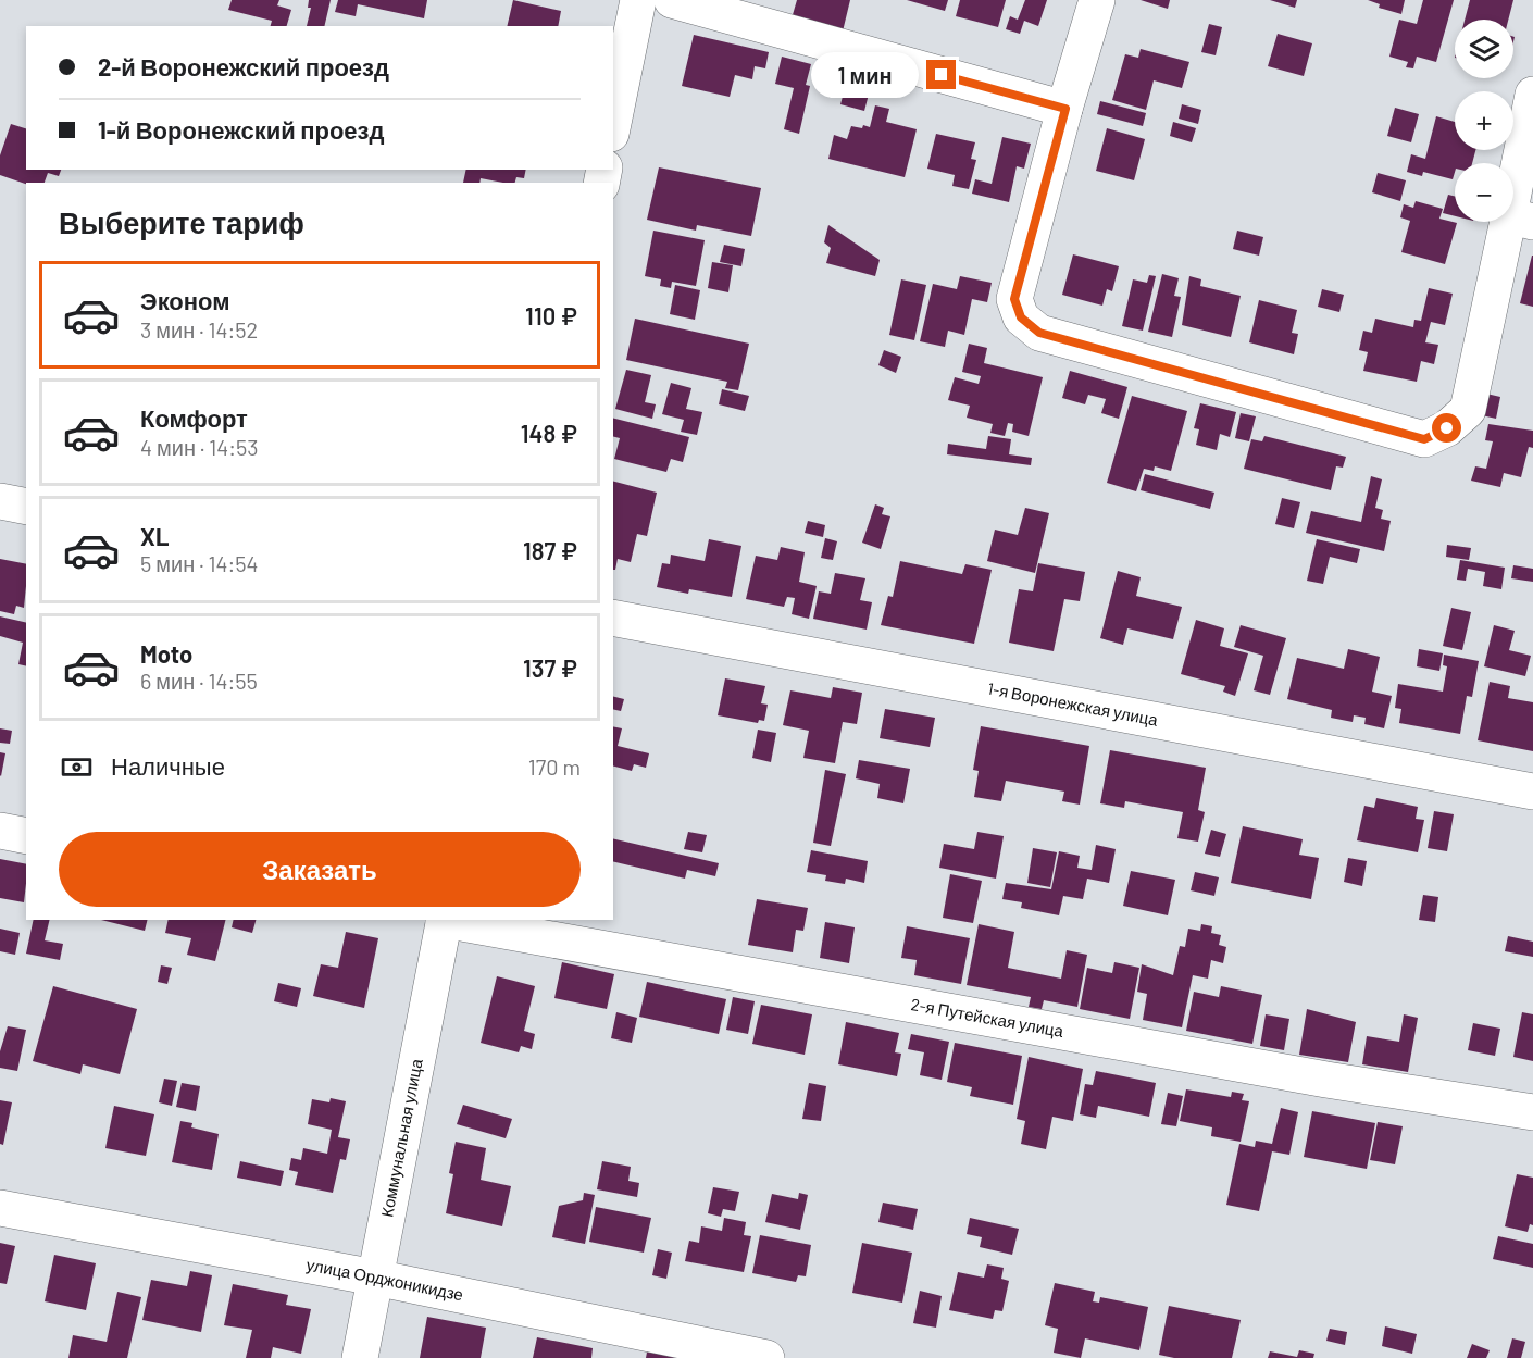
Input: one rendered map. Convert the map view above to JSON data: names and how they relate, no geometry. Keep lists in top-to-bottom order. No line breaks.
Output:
{"streets":{"street":["1-я Воронежская улица","2-я Путейская улица","Коммунальная улица","улица Орджоникидзе"]},"crossings":[["Коммунальная улица","улица Орджоникидзе"]],"page":{"map_buttons":["+","−"],"banner":["2-й Воронежский проезд","1-й Воронежский проезд"],"bubble":"1 мин","heading":"Выберите тариф","list":[{"name":"Эконом","note":"3 мин · 14:52","value":"110 ₽"},{"name":"Комфорт","note":"4 мин · 14:53","value":"148 ₽"},{"name":"XL","note":"5 мин · 14:54","value":"187 ₽"},{"name":"Moto","note":"6 мин · 14:55","value":"137 ₽"}],"pay":["Наличные","170 m"],"buttons":"Заказать"}}
